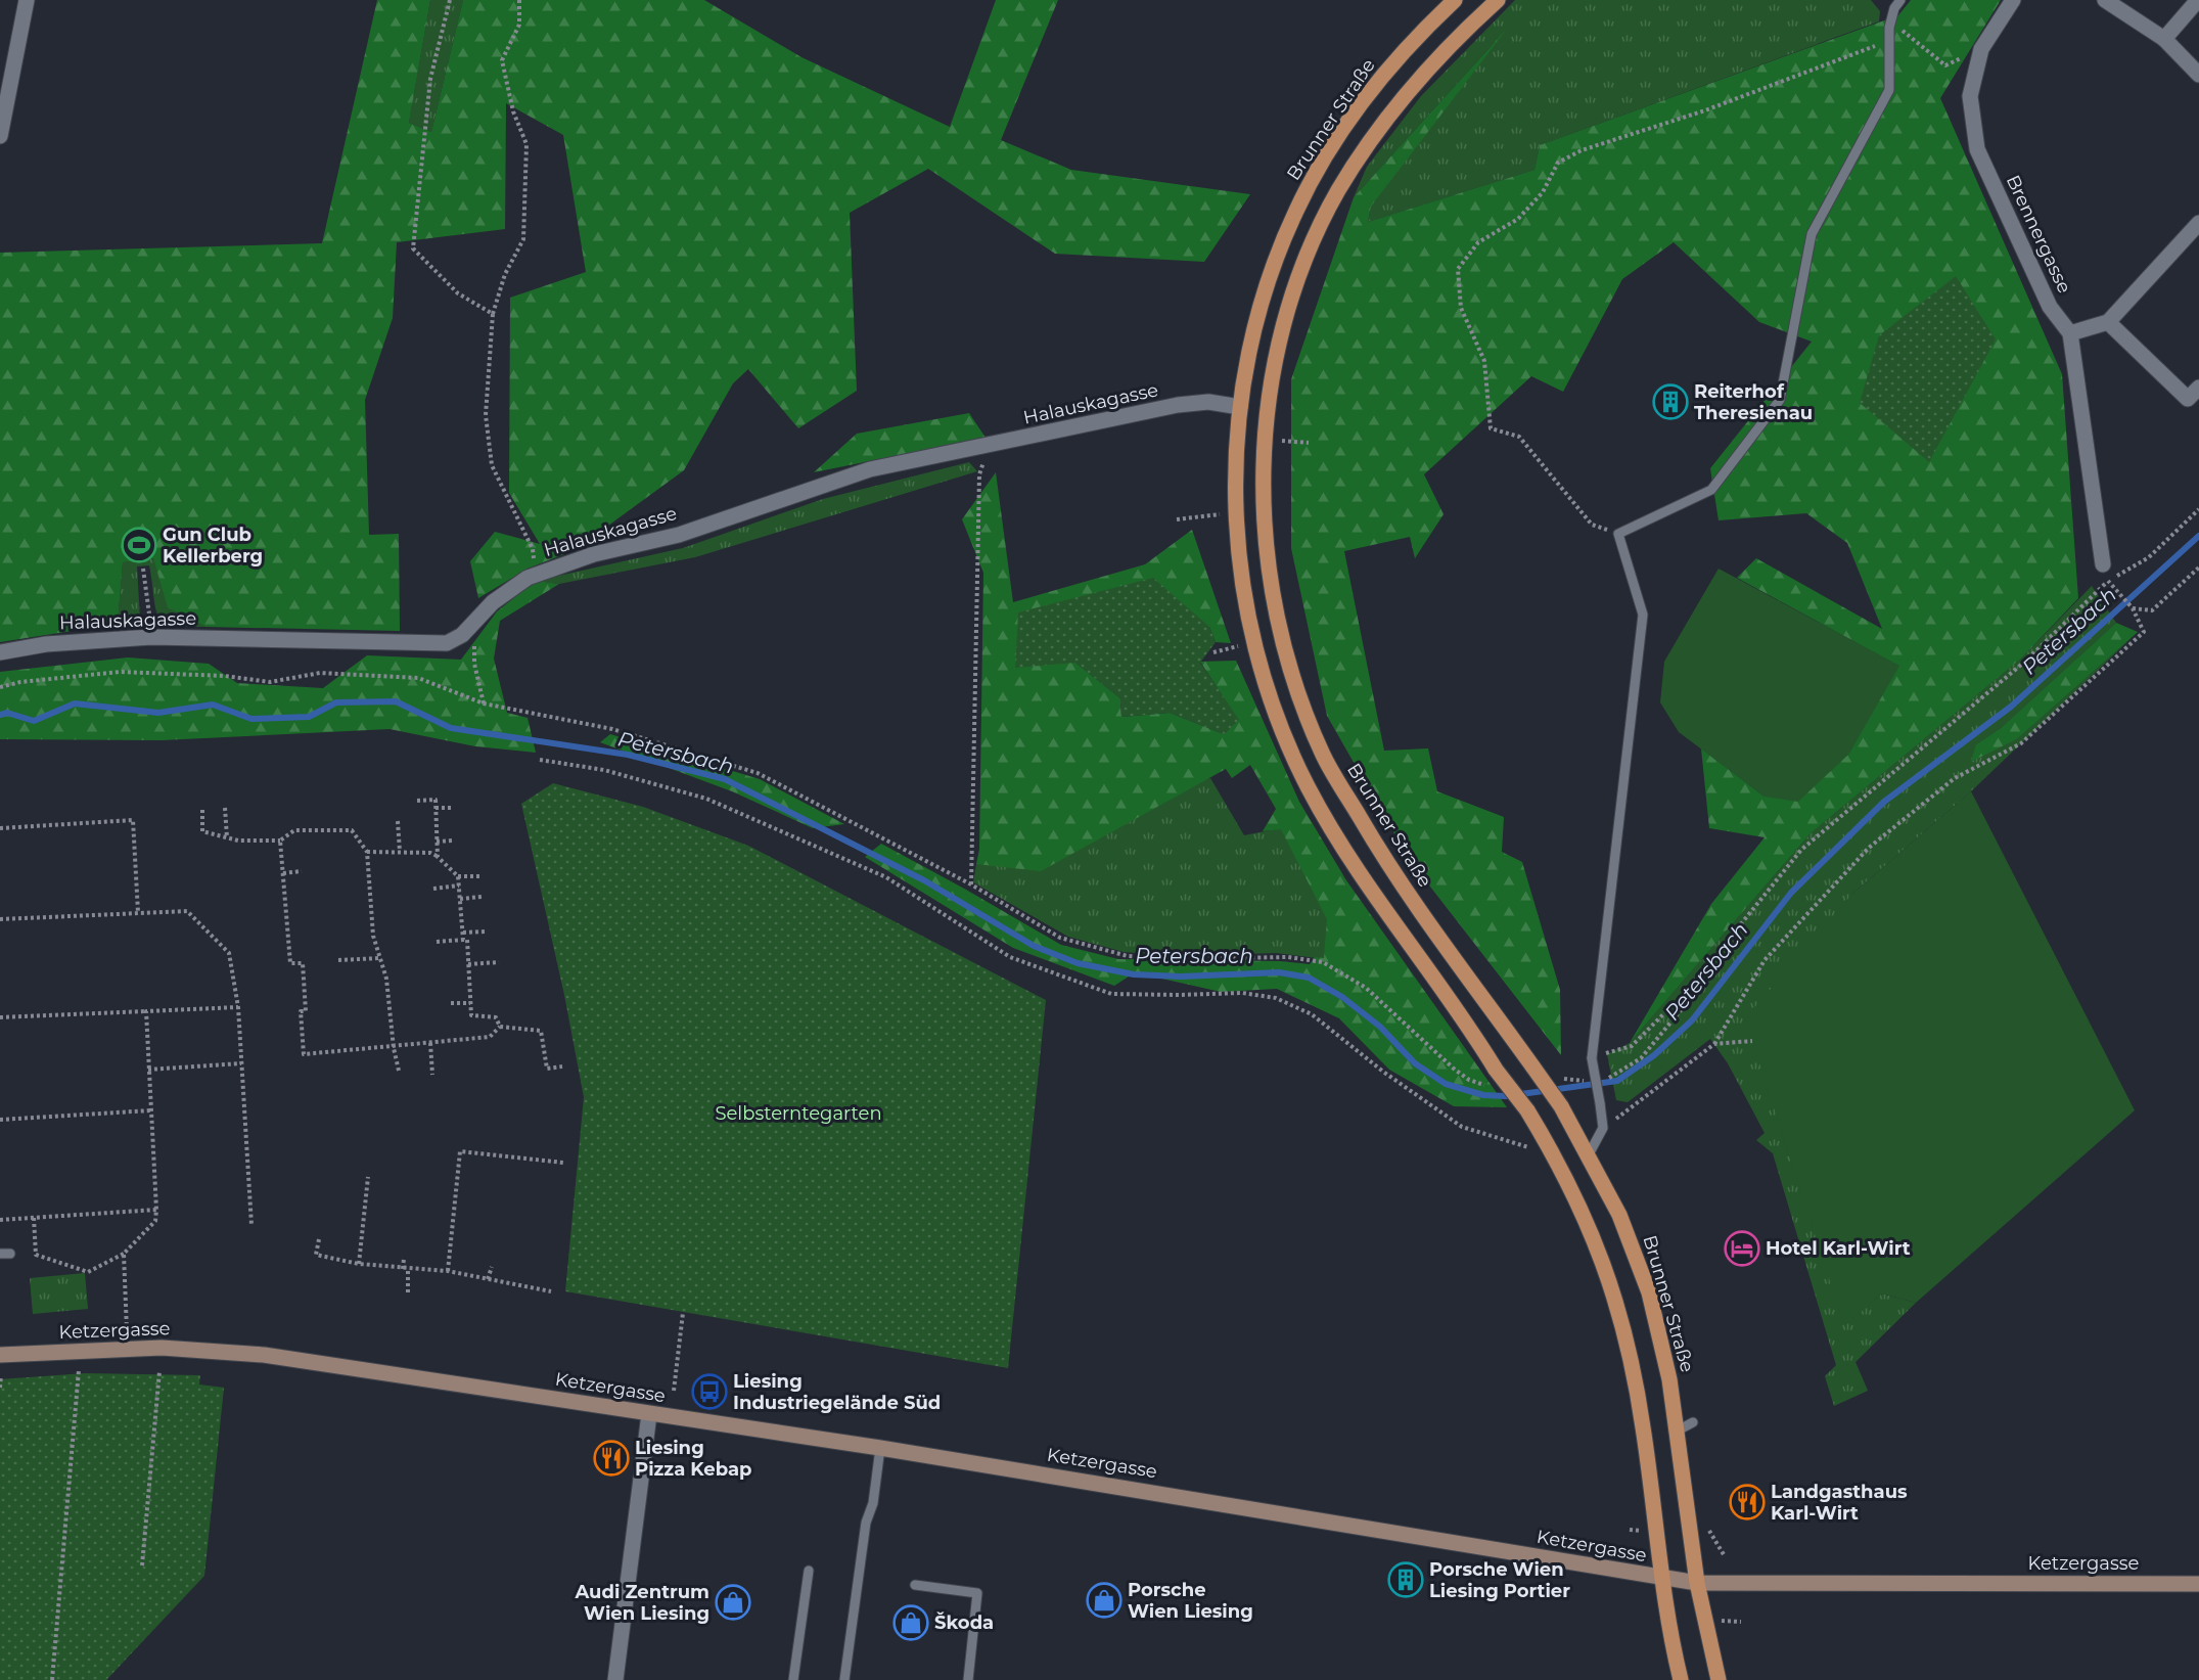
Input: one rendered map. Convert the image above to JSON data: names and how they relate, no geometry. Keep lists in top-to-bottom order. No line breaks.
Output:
{"streets":{"main road":["Brunner Straße","Ketzergasse"],"street":["Brennergasse","Halauskagasse"]},"crossings":[["Brunner Straße","Halauskagasse"],["Brunner Straße","Ketzergasse"]],"water":["Petersbach"],"parks":["Selbsterntegarten"],"places":{"building":["Reiterhof Theresienau","Porsche Wien Liesing Portier"],"sports":["Gun Club Kellerberg"],"hotel":["Hotel Karl-Wirt"],"bus stop":["Liesing Industriegelände Süd"],"restaurant":["Liesing Pizza Kebap","Landgasthaus Karl-Wirt"],"shop":["Porsche Wien Liesing","Audi Zentrum Wien Liesing","Škoda"]}}
